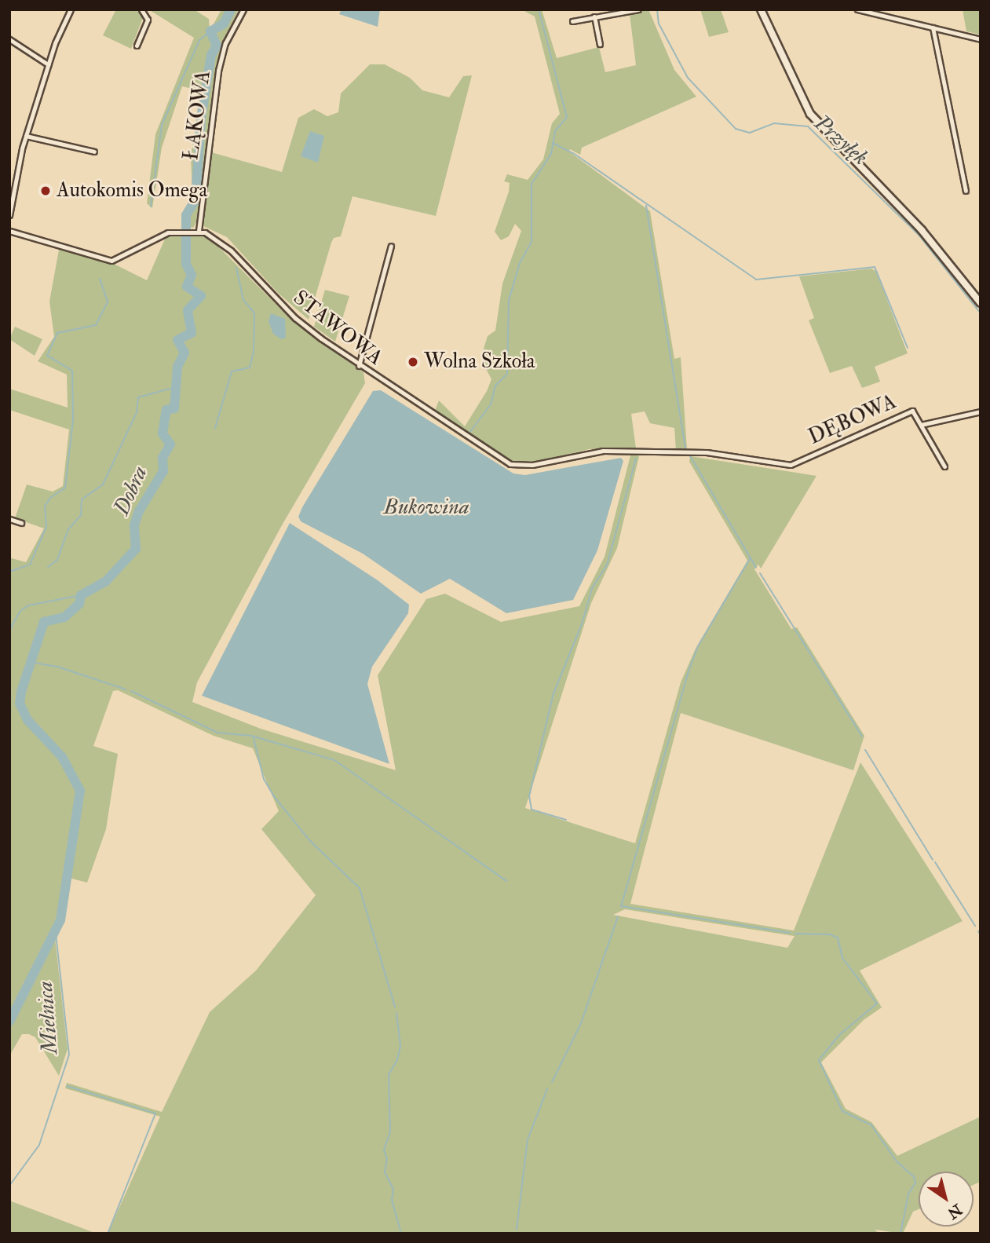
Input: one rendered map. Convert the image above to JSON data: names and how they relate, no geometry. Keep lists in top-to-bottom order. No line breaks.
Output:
{"streets":{"street":["ŁĄKOWA","STAWOWA","DĘBOWA"]},"crossings":[["ŁĄKOWA","STAWOWA"],["STAWOWA","DĘBOWA"]],"water":["Przyłęk","Dobra","Bukowina","Mielnica"],"places":["Autokomis Omega","Wolna Szkoła"],"north":"bottom right"}
